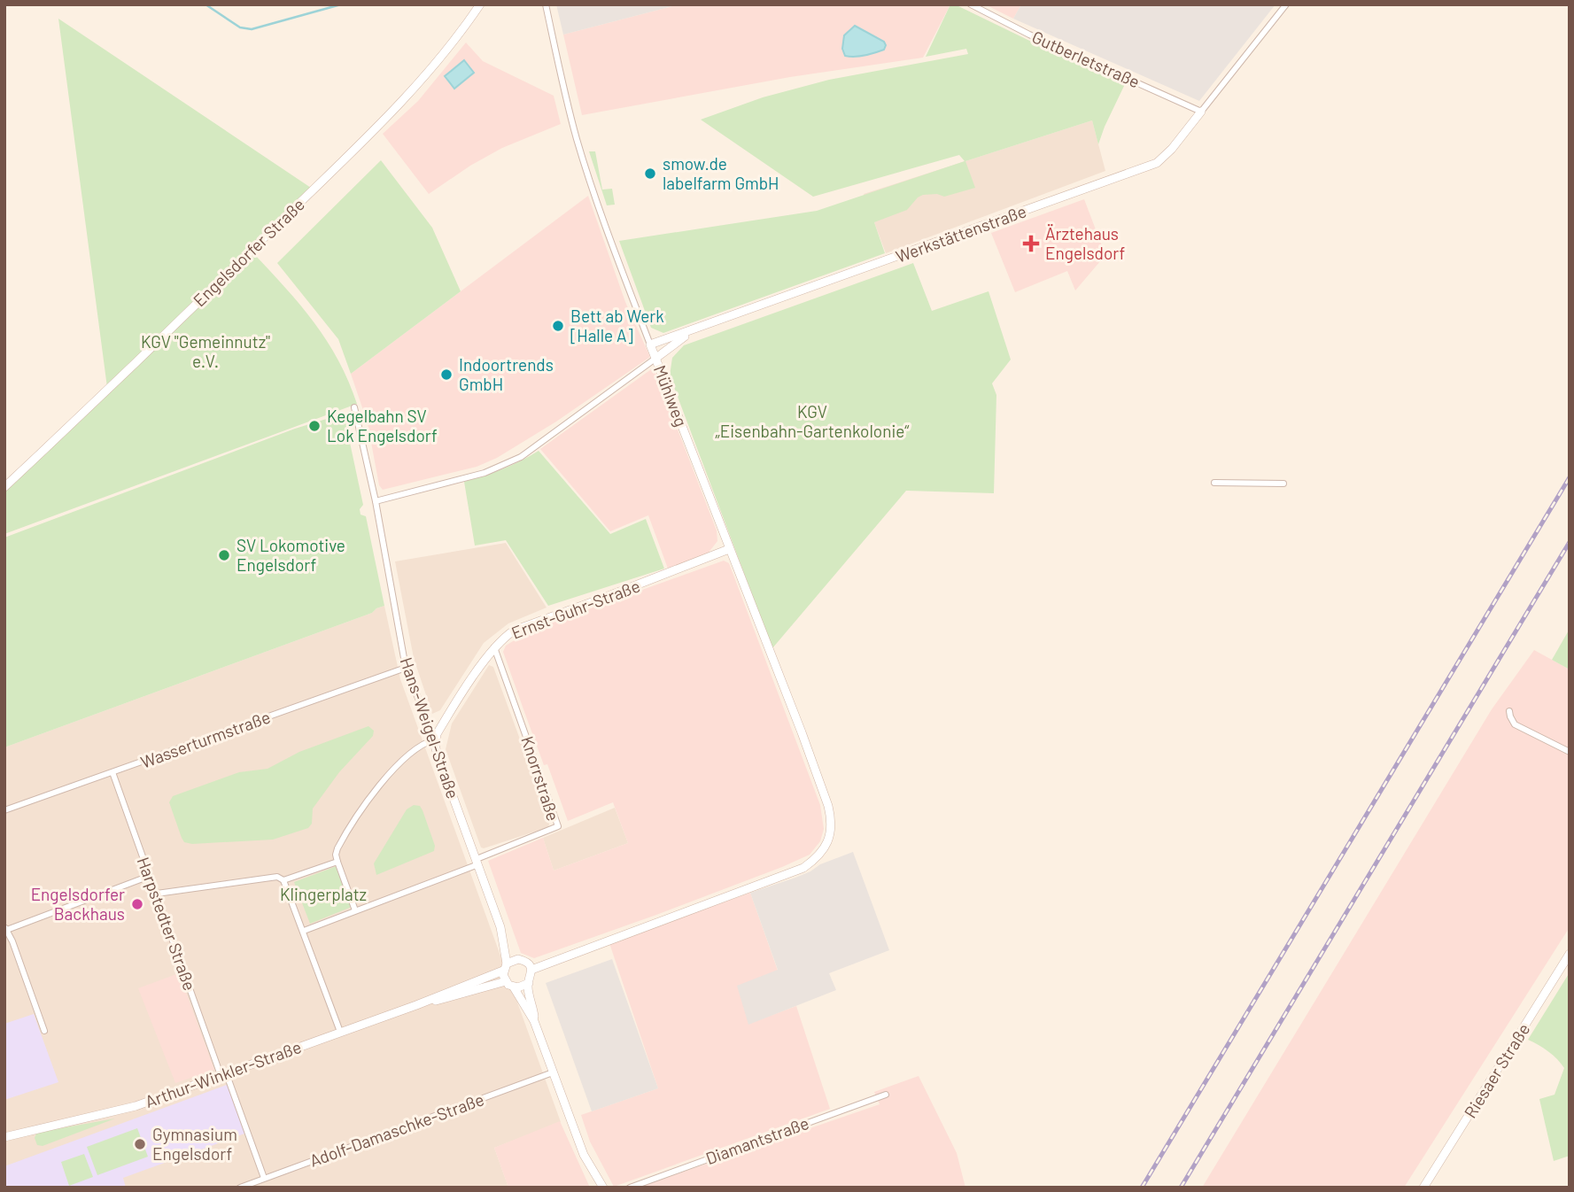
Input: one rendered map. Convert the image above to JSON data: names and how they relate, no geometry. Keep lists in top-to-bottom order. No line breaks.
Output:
{"streets":{"street":["Gutberletstraße","Werkstättenstraße","Engelsdorfer Straße","Mühlweg","Ernst-Guhr-Straße","Hans-Weigel-Straße","Wasserturmstraße","Knorrstraße","Harpstedter Straße","Riesaer Straße","Arthur-Winkler-Straße","Adolf-Damaschke-Straße","Diamantstraße"]},"crossings":[["Gutberletstraße","Werkstättenstraße"],["Werkstättenstraße","Mühlweg"],["Werkstättenstraße","Hans-Weigel-Straße"],["Mühlweg","Ernst-Guhr-Straße"],["Mühlweg","Hans-Weigel-Straße"],["Mühlweg","Arthur-Winkler-Straße"],["Ernst-Guhr-Straße","Hans-Weigel-Straße"],["Ernst-Guhr-Straße","Knorrstraße"],["Hans-Weigel-Straße","Wasserturmstraße"],["Hans-Weigel-Straße","Knorrstraße"],["Hans-Weigel-Straße","Arthur-Winkler-Straße"],["Wasserturmstraße","Harpstedter Straße"],["Harpstedter Straße","Arthur-Winkler-Straße"],["Harpstedter Straße","Adolf-Damaschke-Straße"]],"parks":["KGV \"Gemeinnutz\" e.V.","KGV „Eisenbahn-Gartenkolonie“","Klingerplatz"],"places":{"other":["smow.de labelfarm GmbH","Bett ab Werk [Halle A]","Indoortrends GmbH","Kegelbahn SV Lok Engelsdorf","SV Lokomotive Engelsdorf","Engelsdorfer Backhaus","Gymnasium Engelsdorf"],"health":["Ärztehaus Engelsdorf"]}}
